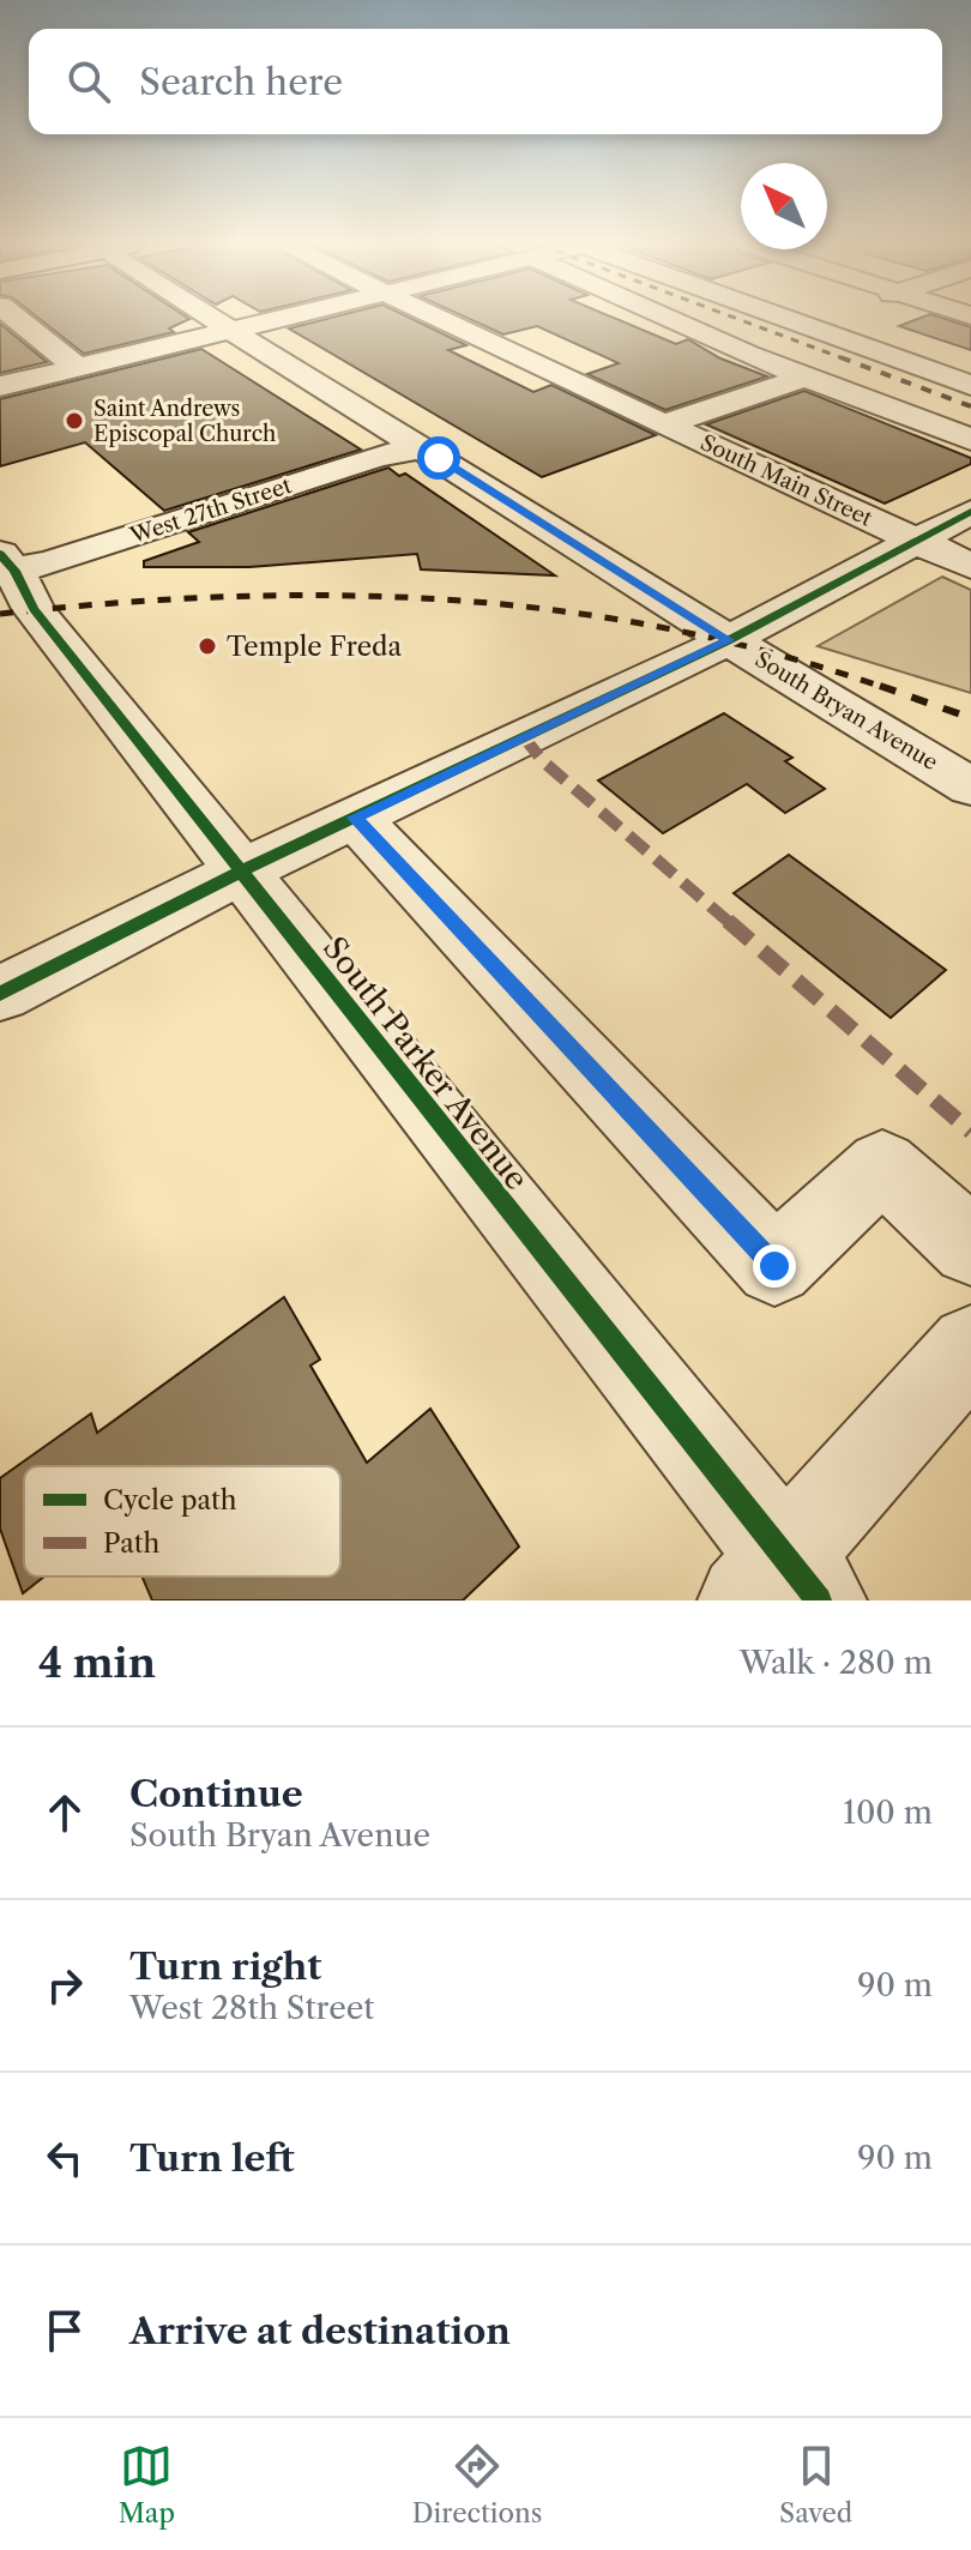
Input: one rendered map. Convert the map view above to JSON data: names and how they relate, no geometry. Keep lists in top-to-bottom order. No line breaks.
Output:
{"streets":{"street":["South Main Street","West 27th Street","South Bryan Avenue","South Parker Avenue"]},"crossings":[["West 27th Street","South Bryan Avenue"],["West 27th Street","South Parker Avenue"]],"places":["Saint Andrews Episcopal Church","Temple Freda"],"legend":["Cycle path","Path"],"north":"top left","page":{"search":"Search here","heading":["4 min","Walk · 280 m"],"list":[["Continue","South Bryan Avenue","100 m"],["Turn right","West 28th Street","90 m"],["Turn left","90 m"],"Arrive at destination"],"nav":["Map","Directions","Saved"]}}
